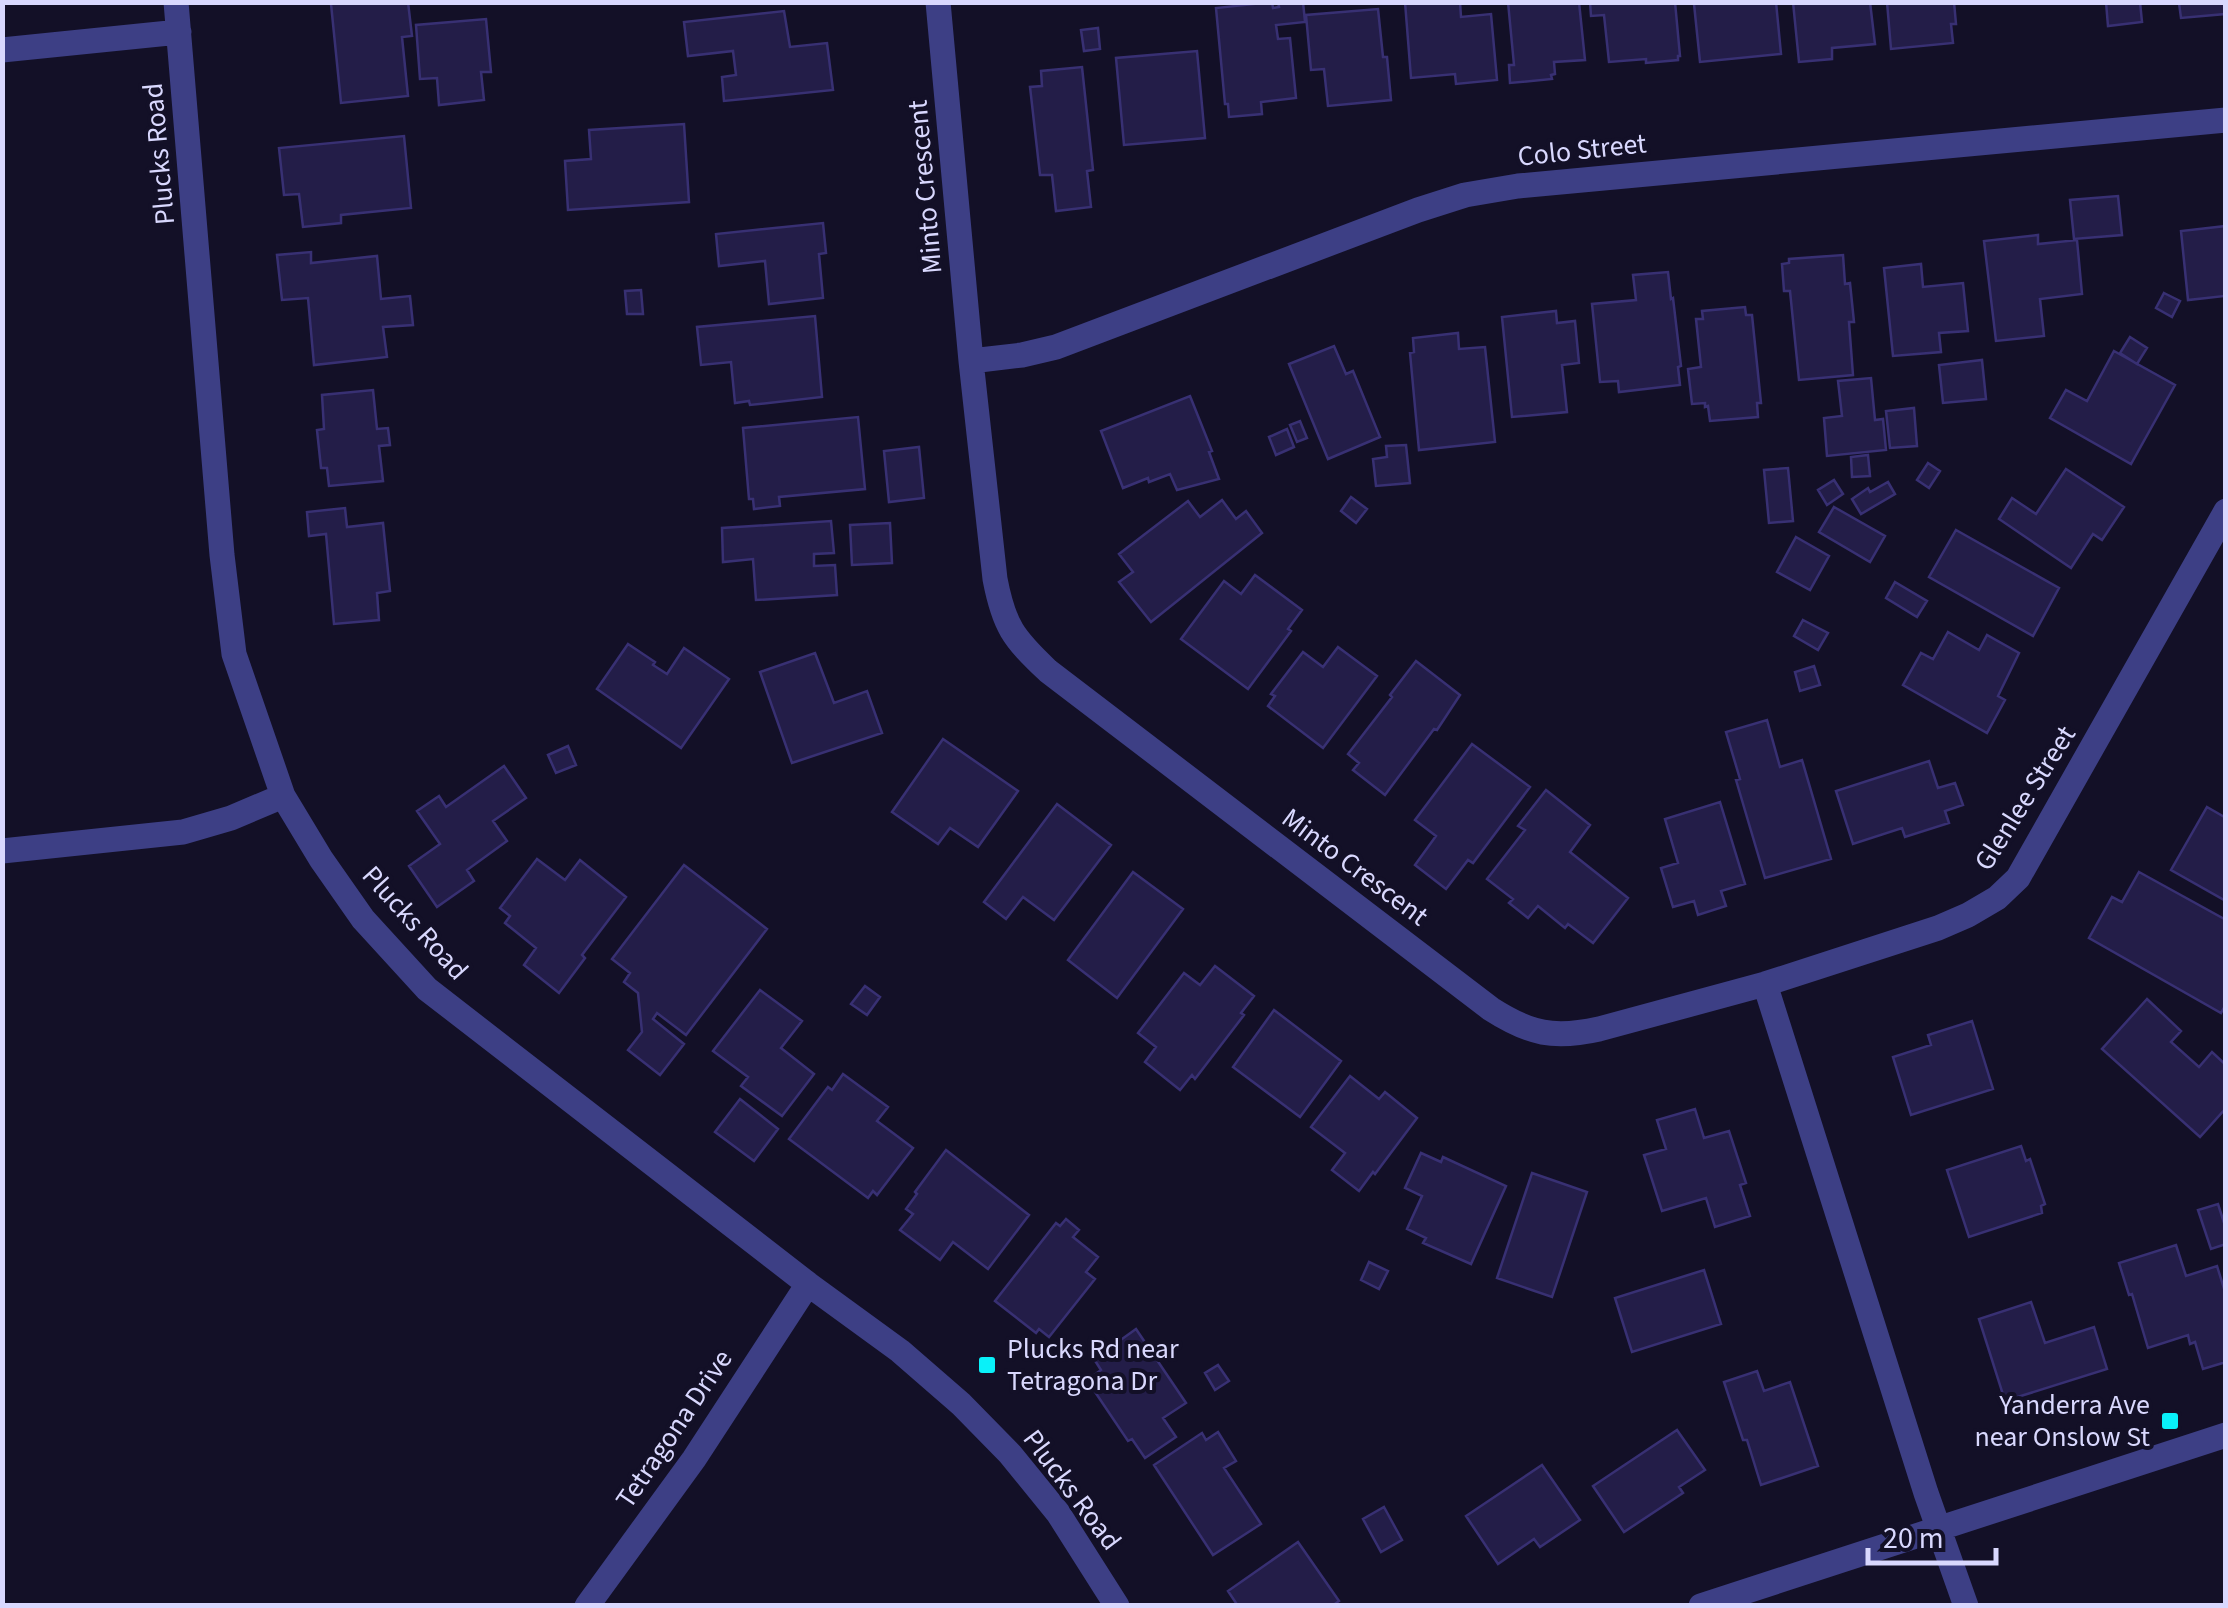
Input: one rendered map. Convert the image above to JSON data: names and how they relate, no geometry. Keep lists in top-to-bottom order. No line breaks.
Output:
{"streets":{"street":["Colo Street","Plucks Road","Minto Crescent","Glenlee Street","Tetragona Drive"]},"crossings":[["Colo Street","Minto Crescent"],["Plucks Road","Tetragona Drive"],["Minto Crescent","Glenlee Street"]],"places":{"transit":["Plucks Rd near Tetragona Dr","Yanderra Ave near Onslow St"]},"scale_bar":"20 m"}
